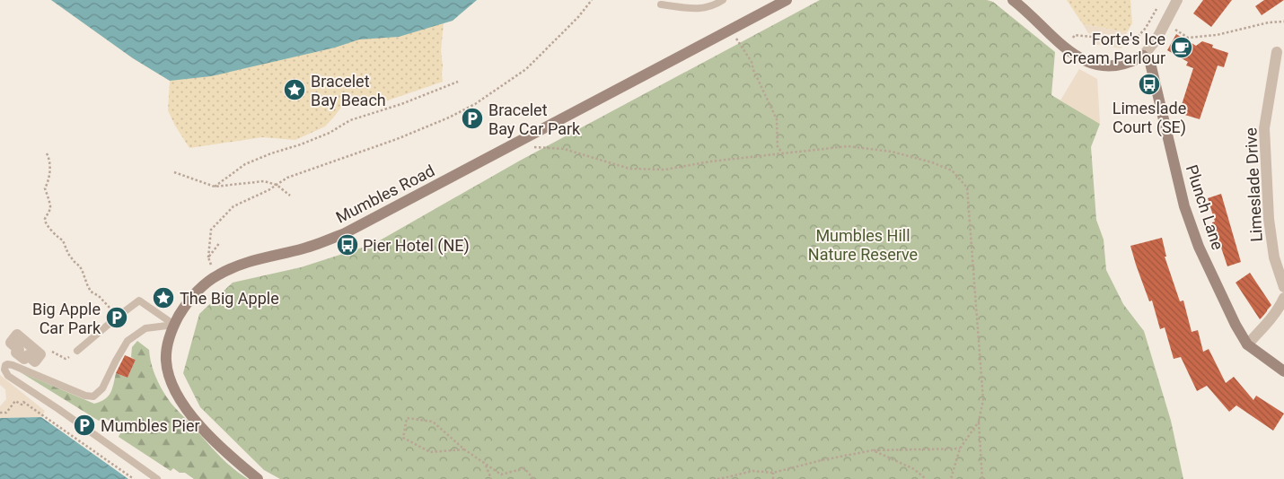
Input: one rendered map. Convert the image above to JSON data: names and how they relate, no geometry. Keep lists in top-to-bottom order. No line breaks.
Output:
{"streets":{"street":["Limeslade Drive","Mumbles Road","Plunch Lane"]},"parks":["Mumbles Hill Nature Reserve"],"places":{"cafe":["Forte's Ice Cream Parlour"],"bus stop":["Limeslade Court (SE)","Pier Hotel (NE)"],"place":["Bracelet Bay Beach","The Big Apple"],"parking":["Bracelet Bay Car Park","Big Apple Car Park","Mumbles Pier"]}}
